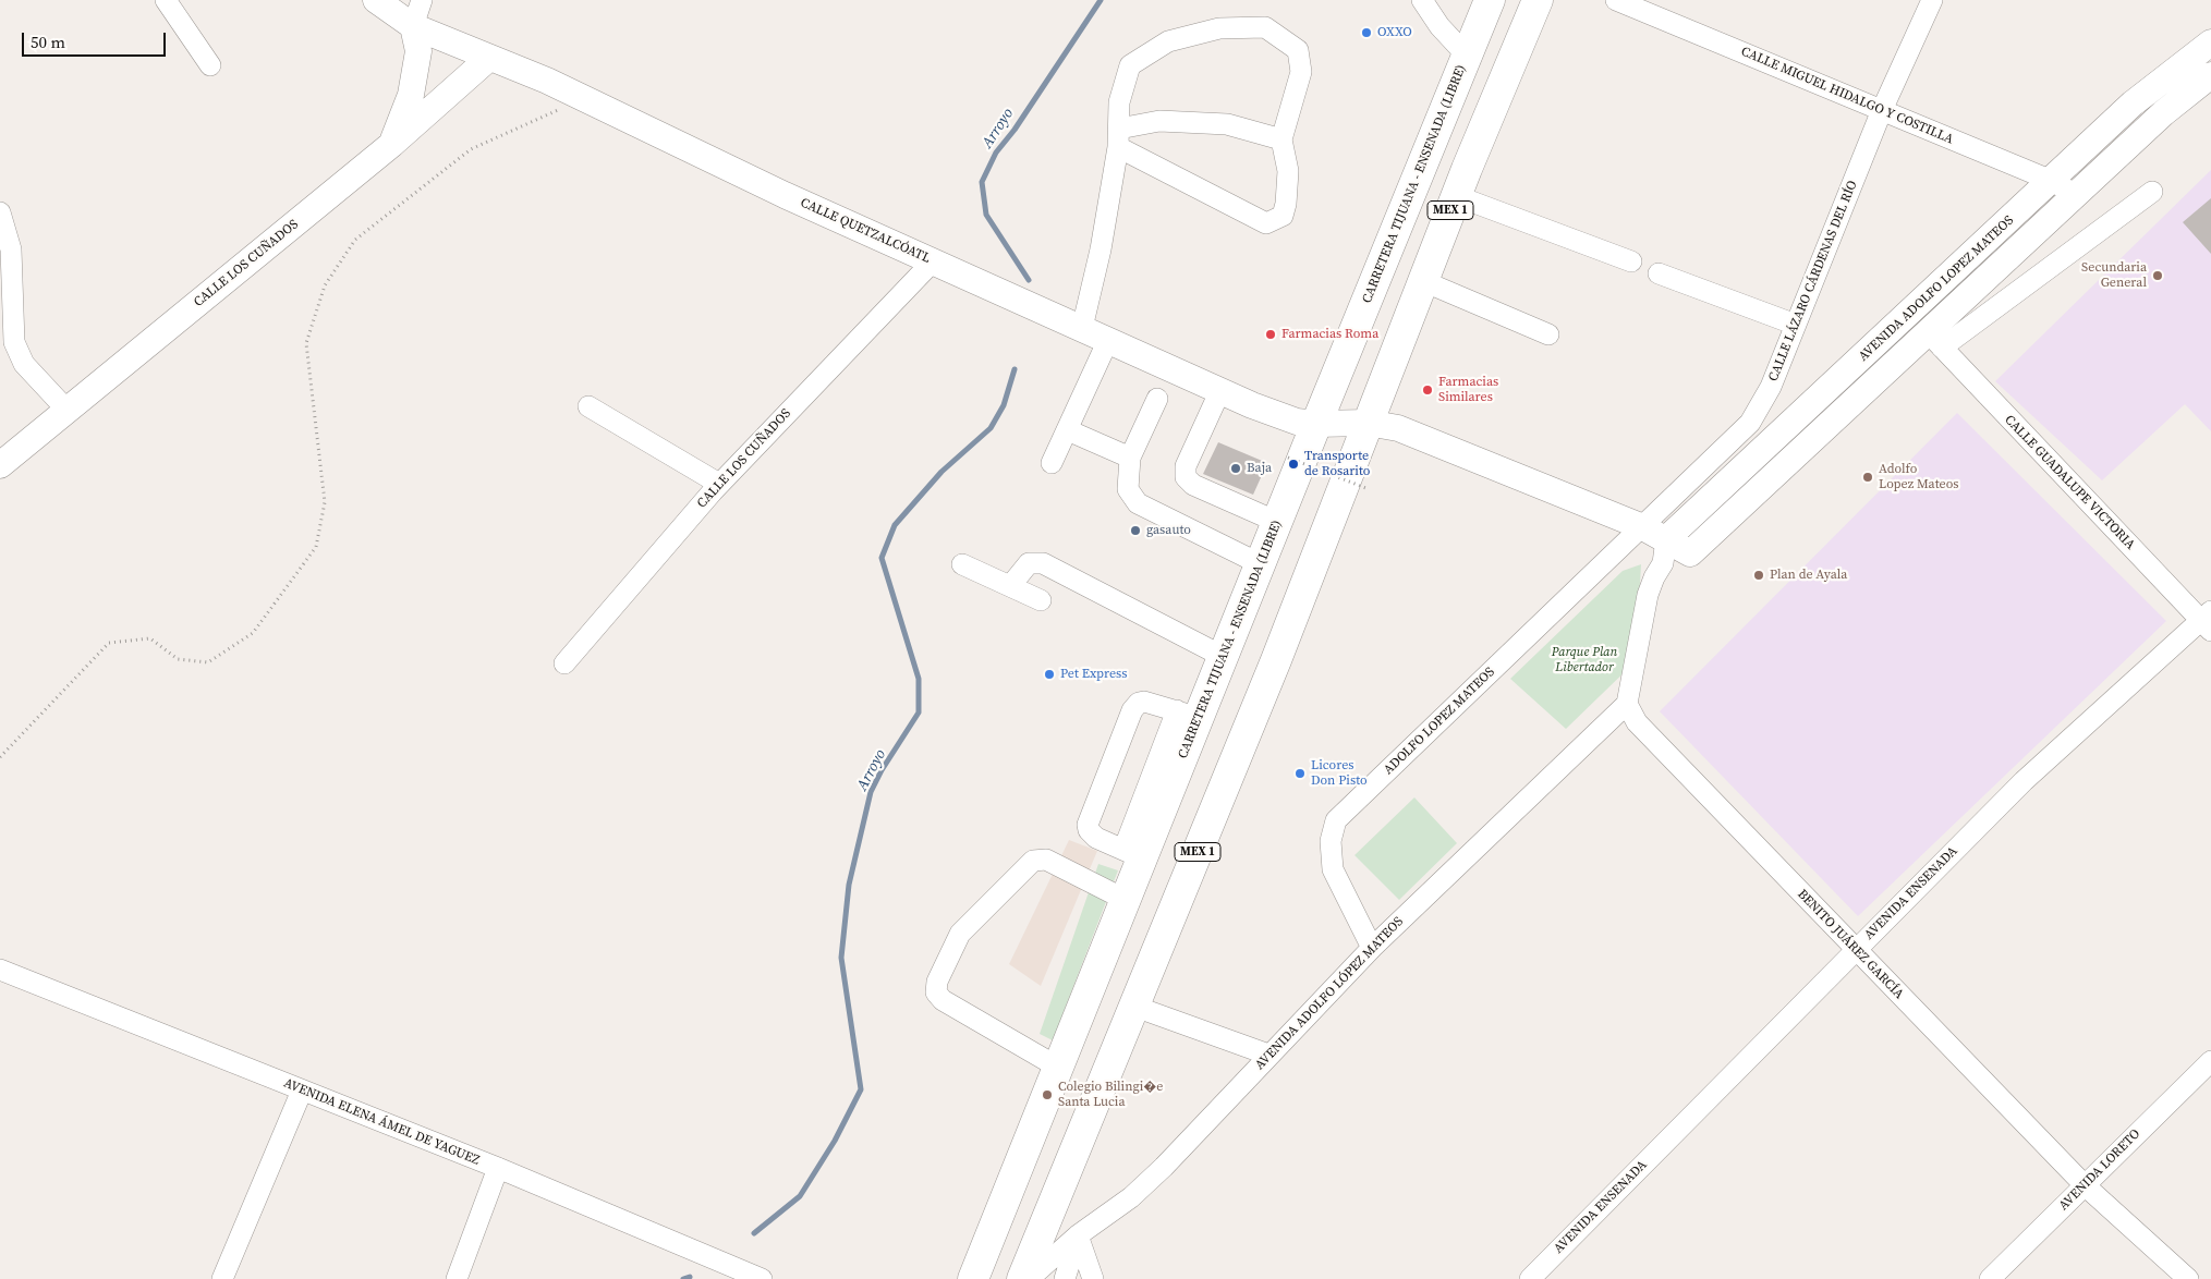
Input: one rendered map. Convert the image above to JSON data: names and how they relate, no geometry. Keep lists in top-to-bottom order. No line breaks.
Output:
{"streets":{"highway":["CARRETERA TIJUANA - ENSENADA (LIBRE)","MEX 1"],"main road":["CALLE QUETZALCÓATL","CALLE LOS CUÑADOS","AVENIDA ADOLFO LOPEZ MATEOS"],"street":["CALLE MIGUEL HIDALGO Y COSTILLA","CALLE LÁZARO CÁRDENAS DEL RÍO","CALLE GUADALUPE VICTORIA","ADOLFO LOPEZ MATEOS","AVENIDA ENSENADA","BENITO JUÁREZ GARCÍA","AVENIDA ADOLFO LÓPEZ MATEOS","AVENIDA ELENA ÁMEL DE YAGUEZ","AVENIDA LORETO"]},"crossings":[["CALLE MIGUEL HIDALGO Y COSTILLA","CALLE LÁZARO CÁRDENAS DEL RÍO"],["CALLE MIGUEL HIDALGO Y COSTILLA","AVENIDA ADOLFO LOPEZ MATEOS"],["CARRETERA TIJUANA - ENSENADA (LIBRE)","CALLE QUETZALCÓATL"],["MEX 1","CALLE QUETZALCÓATL"],["CALLE QUETZALCÓATL","CALLE LOS CUÑADOS"],["CALLE LÁZARO CÁRDENAS DEL RÍO","ADOLFO LOPEZ MATEOS"],["AVENIDA ADOLFO LOPEZ MATEOS","CALLE GUADALUPE VICTORIA"],["CALLE GUADALUPE VICTORIA","AVENIDA ENSENADA"],["ADOLFO LOPEZ MATEOS","AVENIDA ADOLFO LÓPEZ MATEOS"],["AVENIDA ENSENADA","BENITO JUÁREZ GARCÍA"],["BENITO JUÁREZ GARCÍA","AVENIDA ADOLFO LÓPEZ MATEOS"],["BENITO JUÁREZ GARCÍA","AVENIDA LORETO"]],"water":["Arroyo"],"parks":["Parque Plan Libertador"],"places":["OXXO","Secundaria General","Farmacias Roma","Farmacias Similares","Transporte de Rosarito","Baja","Adolfo Lopez Mateos","gasauto","Plan de Ayala","Pet Express","Licores Don Pisto","Colegio Bilingi�e Santa Lucia"],"scale_bar":"50 m"}
